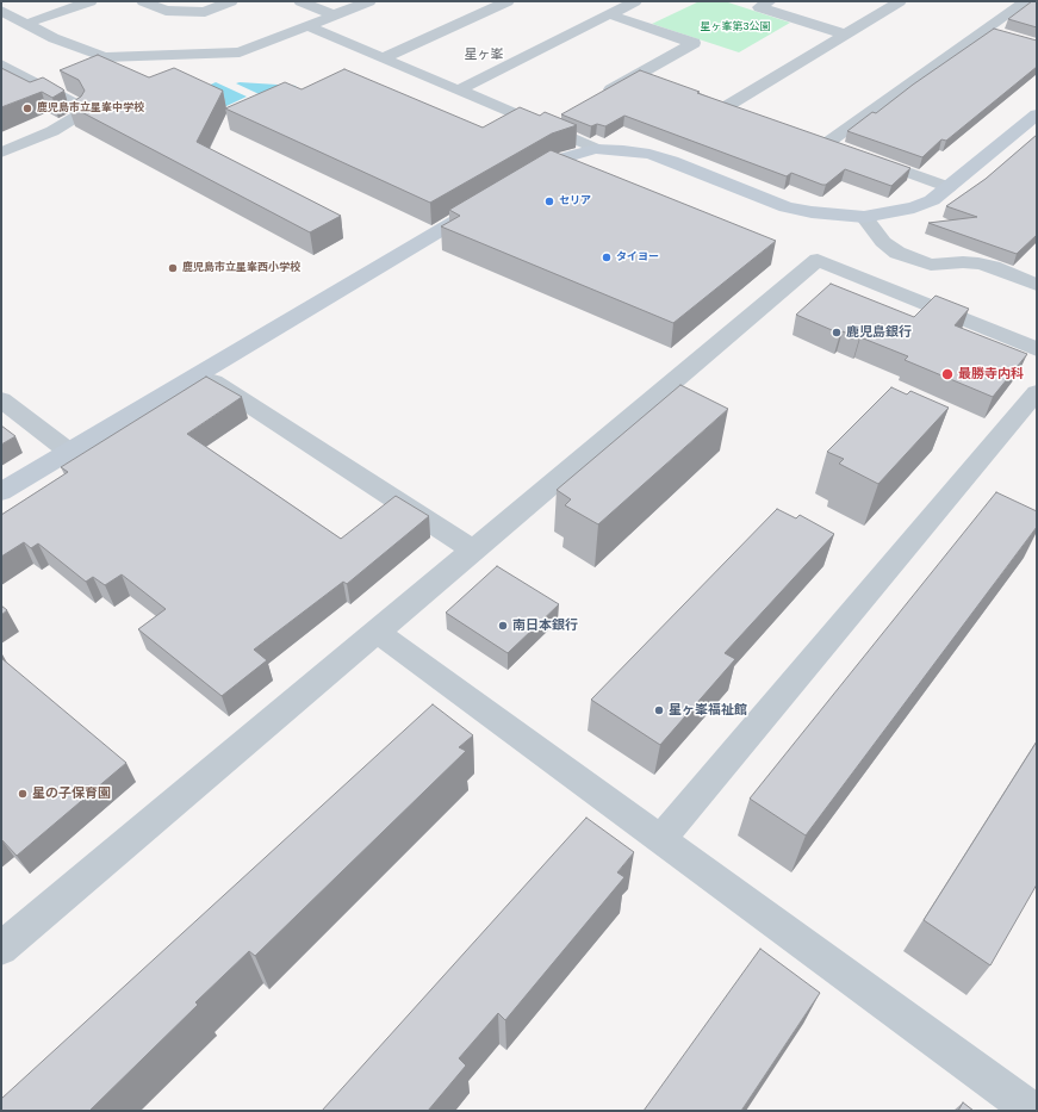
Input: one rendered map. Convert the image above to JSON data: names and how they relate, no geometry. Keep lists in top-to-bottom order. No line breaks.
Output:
{"districts":["星ヶ峯"],"parks":["星ヶ峯第3公園"],"places":["鹿児島市立星峯中学校","セリア","タイヨー","鹿児島市立星峯西小学校","鹿児島銀行","最勝寺内科","南日本銀行","星ヶ峯福祉館","星の子保育園"]}
